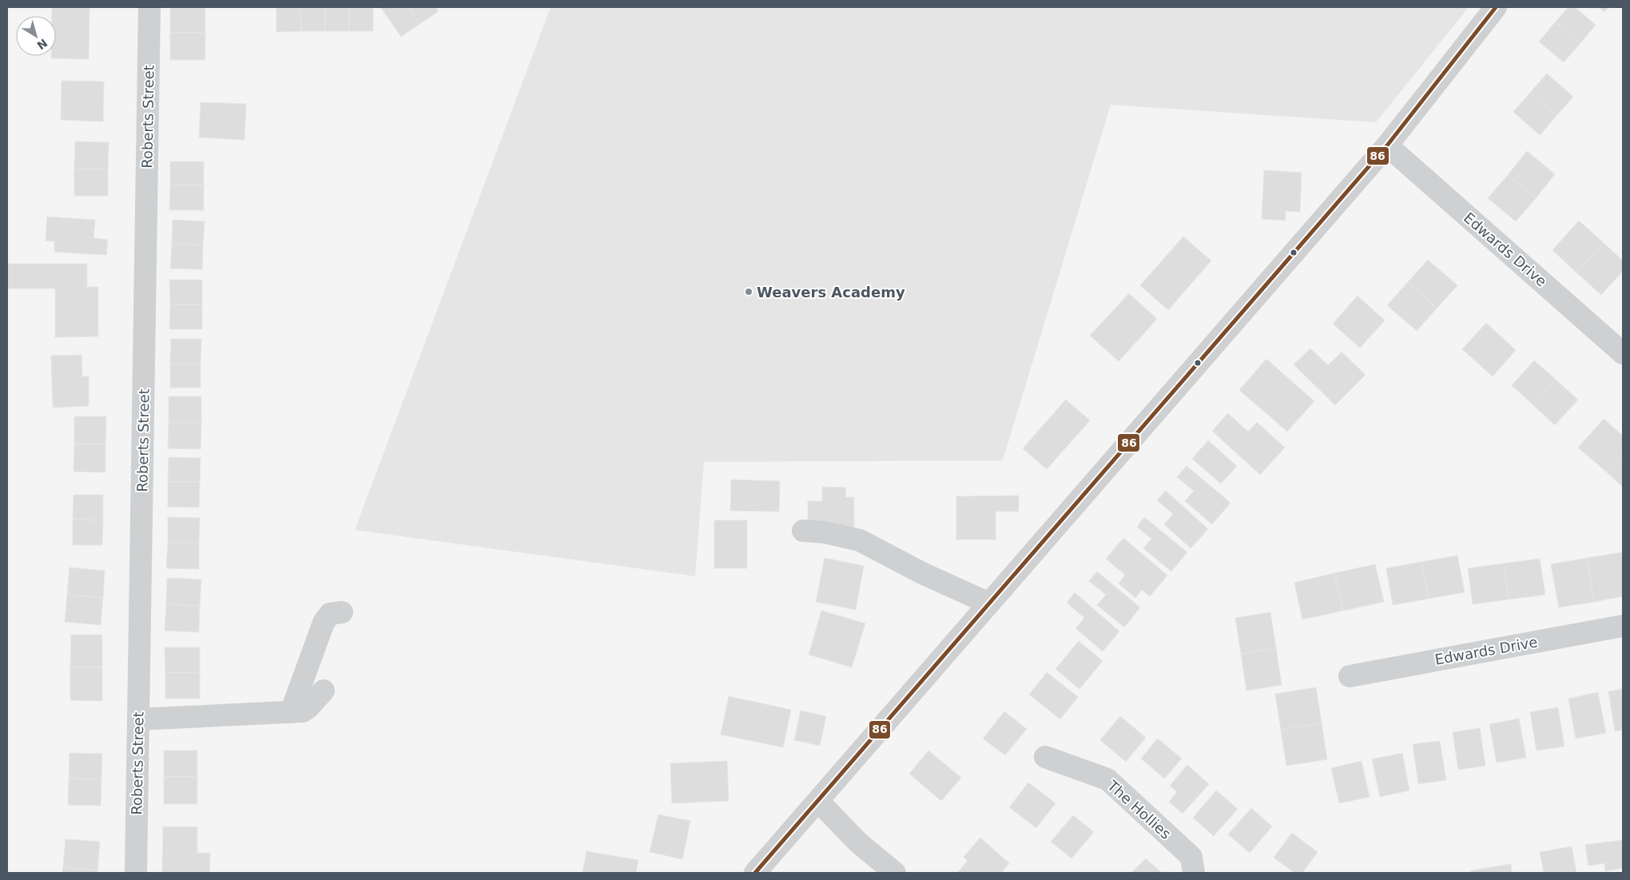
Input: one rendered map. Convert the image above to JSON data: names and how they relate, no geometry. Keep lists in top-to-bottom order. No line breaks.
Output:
{"streets":{"street":["Roberts Street","Edwards Drive","The Hollies"]},"places":["Weavers Academy"],"lines":["transit line 86"],"north":"bottom right"}
